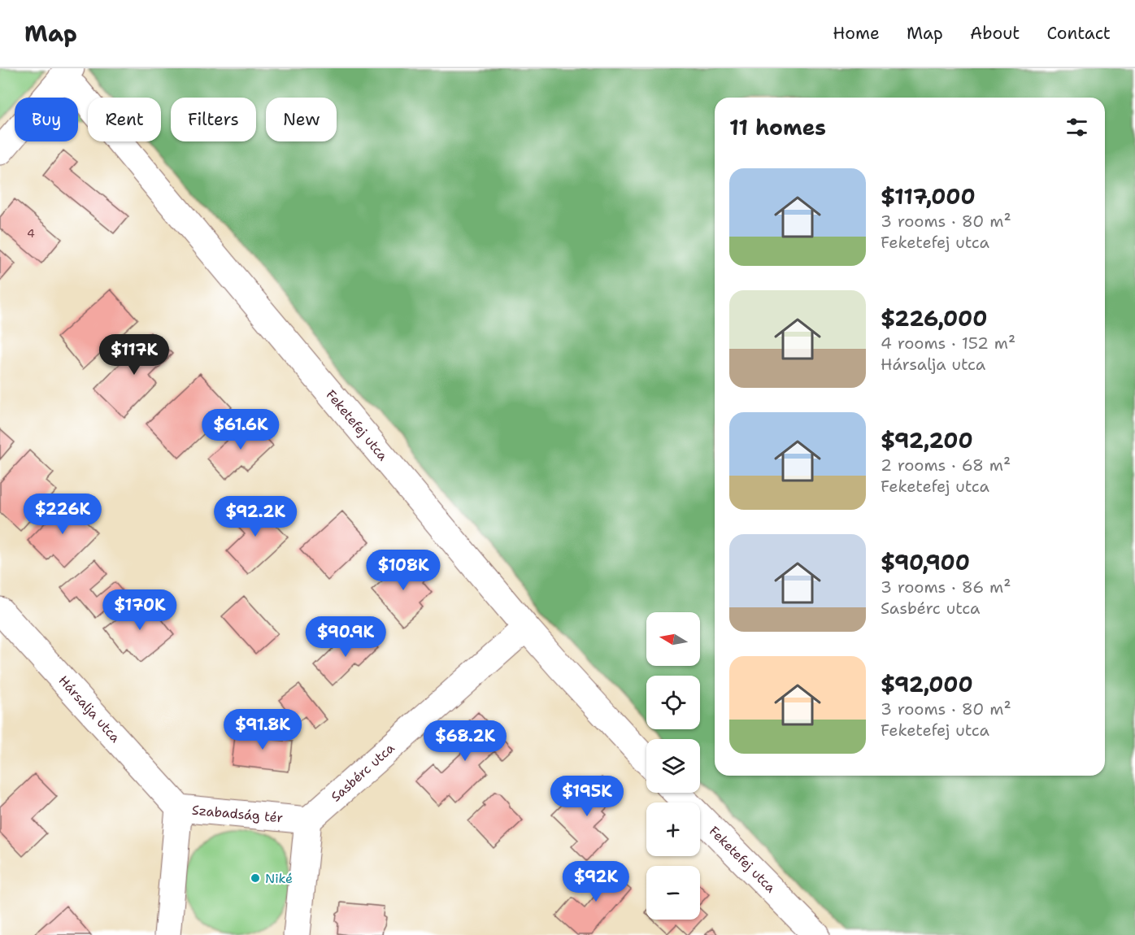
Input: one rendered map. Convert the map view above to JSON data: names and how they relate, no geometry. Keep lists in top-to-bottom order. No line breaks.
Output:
{"streets":{"street":["Feketefej utca","Hársalja utca","Sasbérc utca","Szabadság tér"]},"crossings":[["Feketefej utca","Sasbérc utca"],["Hársalja utca","Szabadság tér"],["Sasbérc utca","Szabadság tér"]],"places":["Niké"],"house_numbers":["4"],"north":"left","page":{"header":"Map","nav":["Home","Map","About","Contact"],"chip":["Buy","Rent","Filters","New"],"heading":"11 homes","list":[{"name":"$117,000","note":"3 rooms · 80 m² · Feketefej utca"},{"name":"$226,000","note":"4 rooms · 152 m² · Hársalja utca"},{"name":"$92,200","note":"2 rooms · 68 m² · Feketefej utca"},{"name":"$90,900","note":"3 rooms · 86 m² · Sasbérc utca"},{"name":"$92,000","note":"3 rooms · 80 m² · Feketefej utca"}],"price":["$117K","$61.6K","$226K","$92.2K","$108K","$170K","$90.9K","$91.8K","$68.2K","$195K","$92K"],"map_buttons":["+","−"]}}
